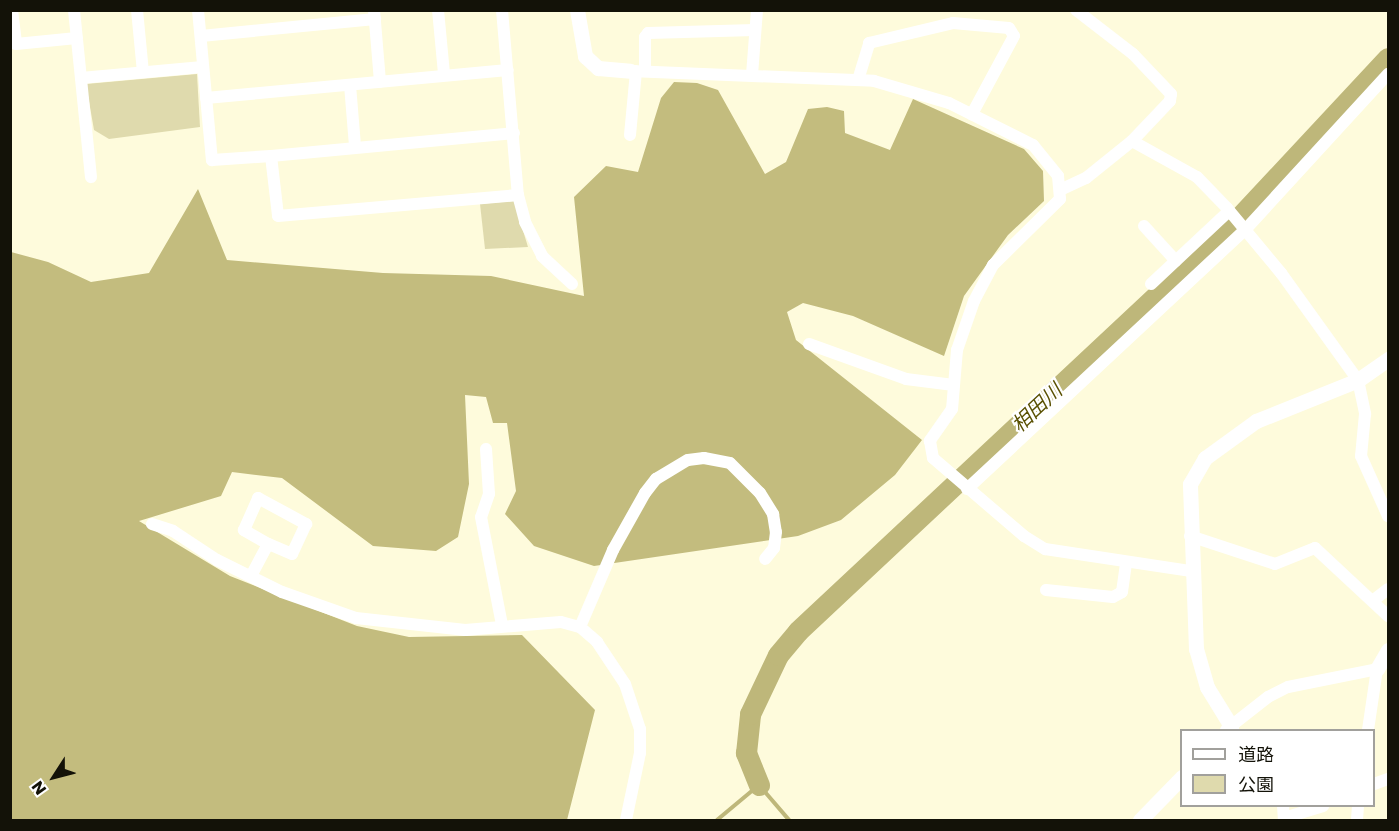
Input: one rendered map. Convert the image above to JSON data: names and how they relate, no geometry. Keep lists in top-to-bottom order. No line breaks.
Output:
{"water":["相田川"],"legend":["道路","公園"],"north":"bottom left"}
